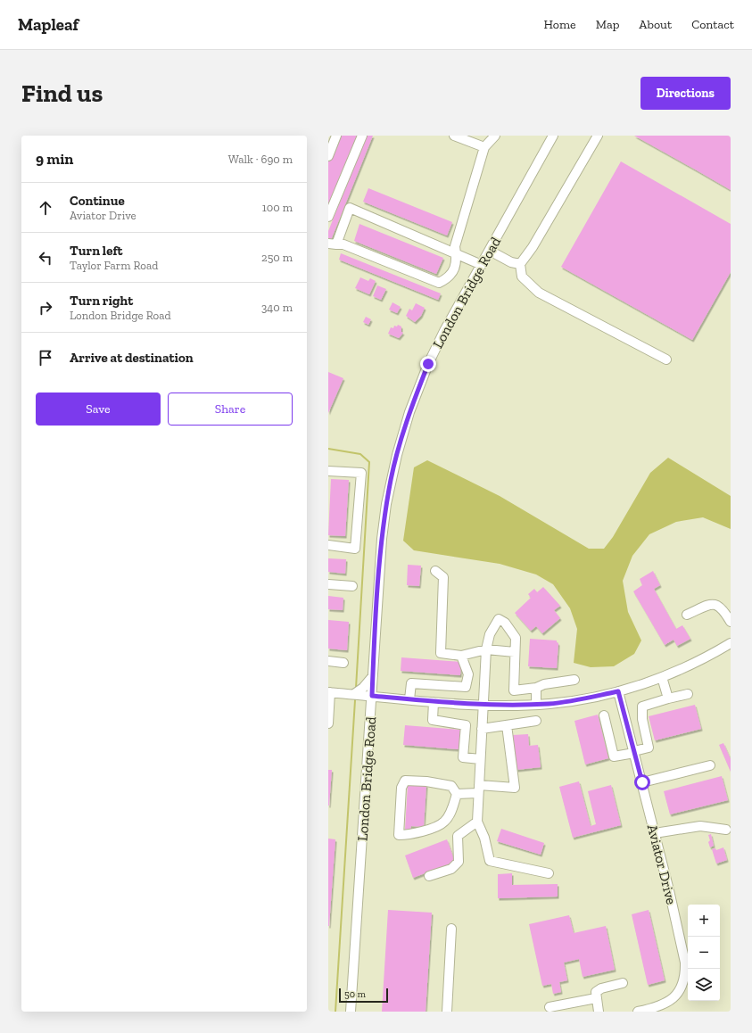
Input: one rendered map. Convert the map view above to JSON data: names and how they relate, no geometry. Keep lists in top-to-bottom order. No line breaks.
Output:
{"streets":{"street":["London Bridge Road","Aviator Drive"]},"scale_bar":"50 m","page":{"header":"Mapleaf","nav":["Home","Map","About","Contact"],"buttons":["Directions",["Save","Share"]],"title":"Find us","heading":["9 min","Walk · 690 m"],"list":[["Continue","Aviator Drive","100 m"],["Turn left","Taylor Farm Road","250 m"],["Turn right","London Bridge Road","340 m"],"Arrive at destination"],"map_buttons":["+","−"],"scale":"50 m"}}
